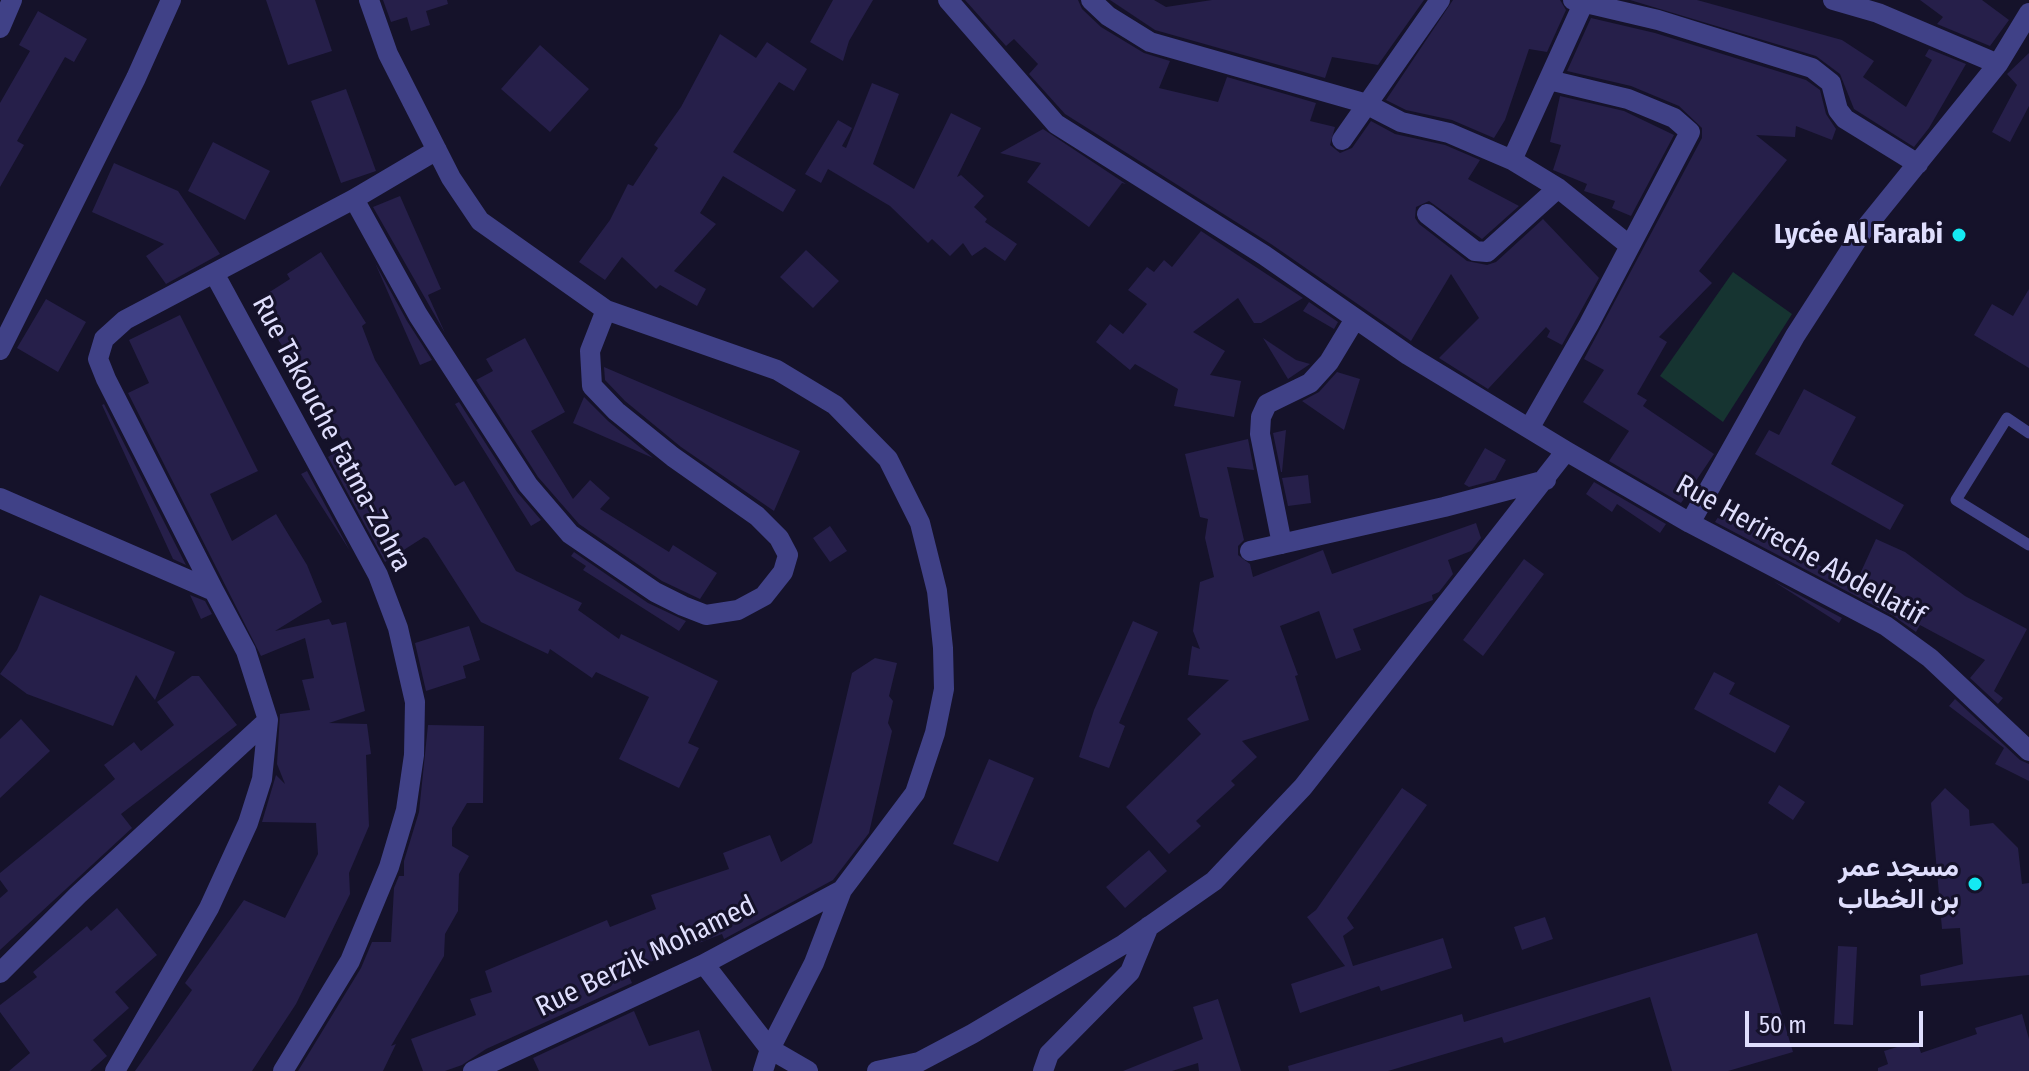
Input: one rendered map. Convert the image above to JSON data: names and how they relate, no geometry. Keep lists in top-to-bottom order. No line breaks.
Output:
{"streets":{"street":["Rue Takouche Fatma-Zohra","Rue Herireche Abdellatif","Rue Berzik Mohamed"]},"places":["Lycée Al Farabi","مسجد عمر بن الخطاب"],"scale_bar":"50 m"}
